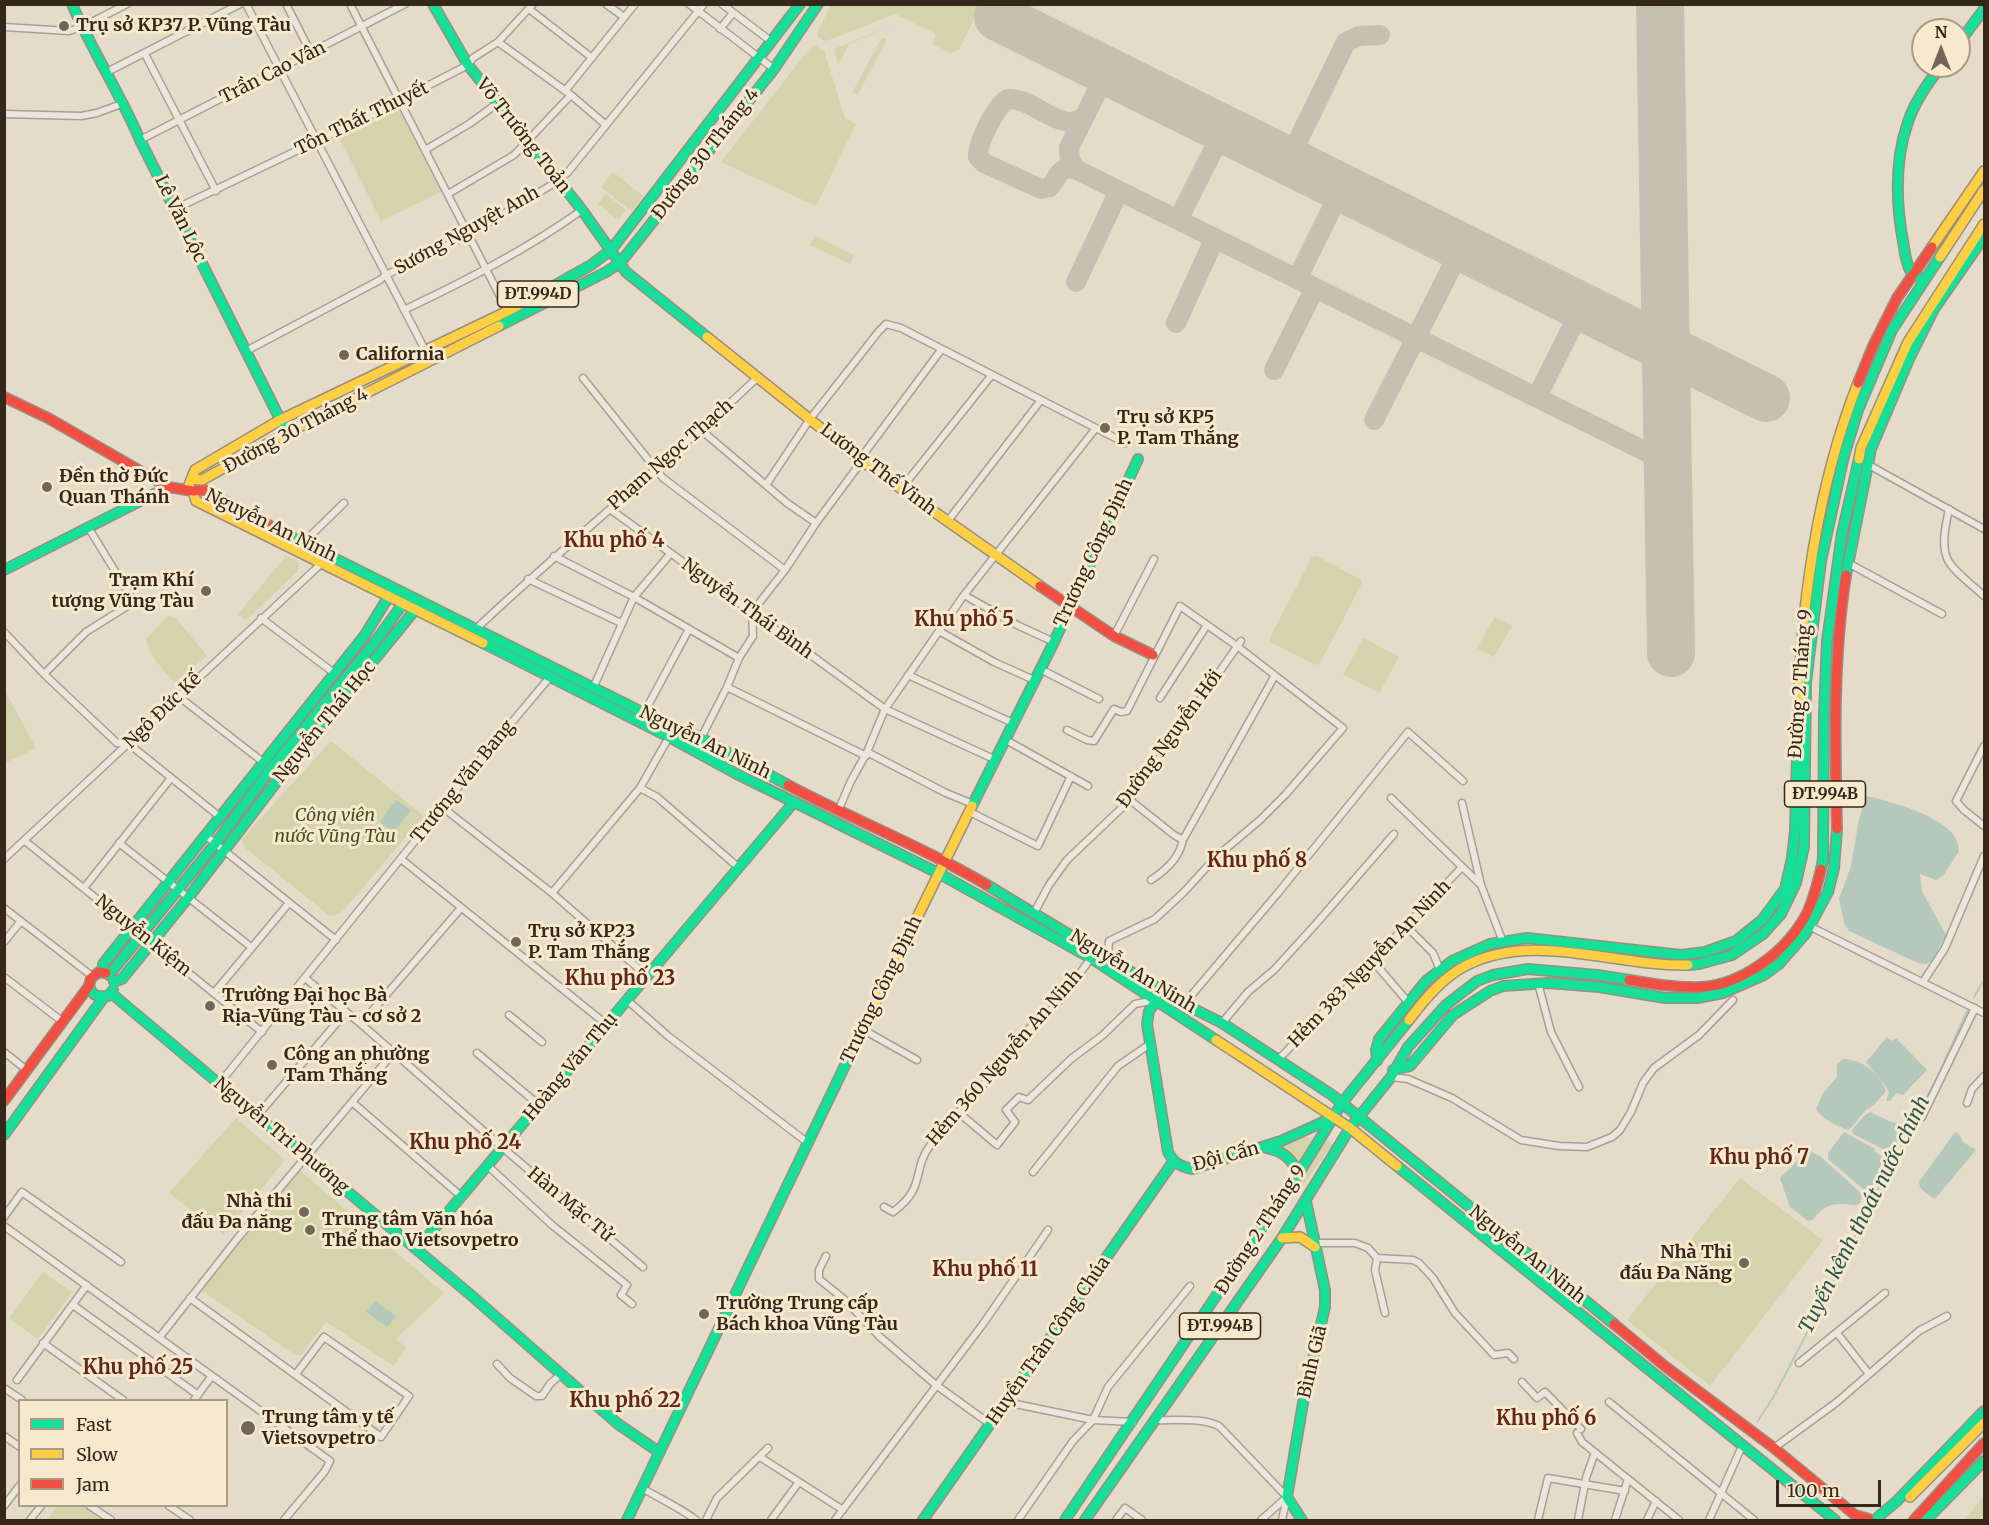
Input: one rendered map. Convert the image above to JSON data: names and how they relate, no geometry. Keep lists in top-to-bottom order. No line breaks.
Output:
{"streets":{"main road":["Võ Trường Toản","Đường 30 Tháng 4","Lê Văn Lộc","ĐT.994D","Lương Thế Vinh","Nguyễn An Ninh","Trương Công Định","Đường 2 Tháng 9","Nguyễn Thái Học","ĐT.994B","Hoàng Văn Thụ","Nguyễn Tri Phương","Đội Cấn","Huyền Trân Công Chúa","Bình Giã"],"street":["Trần Cao Vân","Tôn Thất Thuyết","Sương Nguyệt Anh","Phạm Ngọc Thạch","Nguyễn Thái Bình","Ngô Đức Kế","Đường Nguyễn Hới","Trương Văn Bang","Nguyễn Kiệm","Hẻm 383 Nguyễn An Ninh","Hẻm 360 Nguyễn An Ninh","Hàn Mặc Tử"]},"crossings":[["Trần Cao Vân","Lê Văn Lộc"],["Tôn Thất Thuyết","Võ Trường Toản"],["Tôn Thất Thuyết","Lê Văn Lộc"],["Võ Trường Toản","Đường 30 Tháng 4"],["Võ Trường Toản","Sương Nguyệt Anh"],["Võ Trường Toản","Lương Thế Vinh"],["Đường 30 Tháng 4","Lê Văn Lộc"],["Đường 30 Tháng 4","Lương Thế Vinh"],["Đường 30 Tháng 4","Nguyễn An Ninh"],["Lê Văn Lộc","Sương Nguyệt Anh"],["Phạm Ngọc Thạch","Lương Thế Vinh"],["Phạm Ngọc Thạch","Nguyễn An Ninh"],["Phạm Ngọc Thạch","Nguyễn Thái Bình"],["Lương Thế Vinh","Trương Công Định"],["Nguyễn An Ninh","Trương Công Định"],["Nguyễn An Ninh","Đường 2 Tháng 9"],["Nguyễn An Ninh","Ngô Đức Kế"],["Nguyễn An Ninh","Nguyễn Thái Học"],["Nguyễn An Ninh","Đường Nguyễn Hới"],["Nguyễn An Ninh","Trương Văn Bang"],["Nguyễn An Ninh","Hẻm 383 Nguyễn An Ninh"],["Nguyễn An Ninh","Hẻm 360 Nguyễn An Ninh"],["Nguyễn An Ninh","Hoàng Văn Thụ"],["Nguyễn An Ninh","Đội Cấn"],["Trương Công Định","Nguyễn Thái Bình"],["Trương Công Định","Nguyễn Tri Phương"],["Đường 2 Tháng 9","Đội Cấn"],["Đường 2 Tháng 9","Bình Giã"],["Ngô Đức Kế","Nguyễn Kiệm"],["Nguyễn Thái Học","Nguyễn Kiệm"],["Trương Văn Bang","Nguyễn Kiệm"],["Trương Văn Bang","Nguyễn Tri Phương"],["Trương Văn Bang","Hàn Mặc Tử"],["Hoàng Văn Thụ","Nguyễn Tri Phương"],["Hoàng Văn Thụ","Hàn Mặc Tử"],["Đội Cấn","Huyền Trân Công Chúa"]],"districts":["Khu phố 4","Khu phố 5","Khu phố 8","Khu phố 23","Khu phố 24","Khu phố 7","Khu phố 11","Khu phố 25","Khu phố 22","Khu phố 6"],"water":["Tuyến kênh thoát nước chính"],"parks":["Công viên nước Vũng Tàu"],"places":["Trụ sở KP37 P. Vũng Tàu","California","Trụ sở KP5 P. Tam Thắng","Đền thờ Đức Quan Thánh","Trạm Khí tượng Vũng Tàu","Trụ sở KP23 P. Tam Thắng","Trường Đại học Bà Rịa-Vũng Tàu - cơ sở 2","Công an phường Tam Thắng","Nhà thi đấu Đa năng","Trung tâm Văn hóa Thể thao Vietsovpetro","Nhà Thi đấu Đa Năng","Trường Trung cấp Bách khoa Vũng Tàu","Trung tâm y tế Vietsovpetro"],"legend":["Fast","Slow","Jam"],"scale_bar":"100 m","north":"top"}
